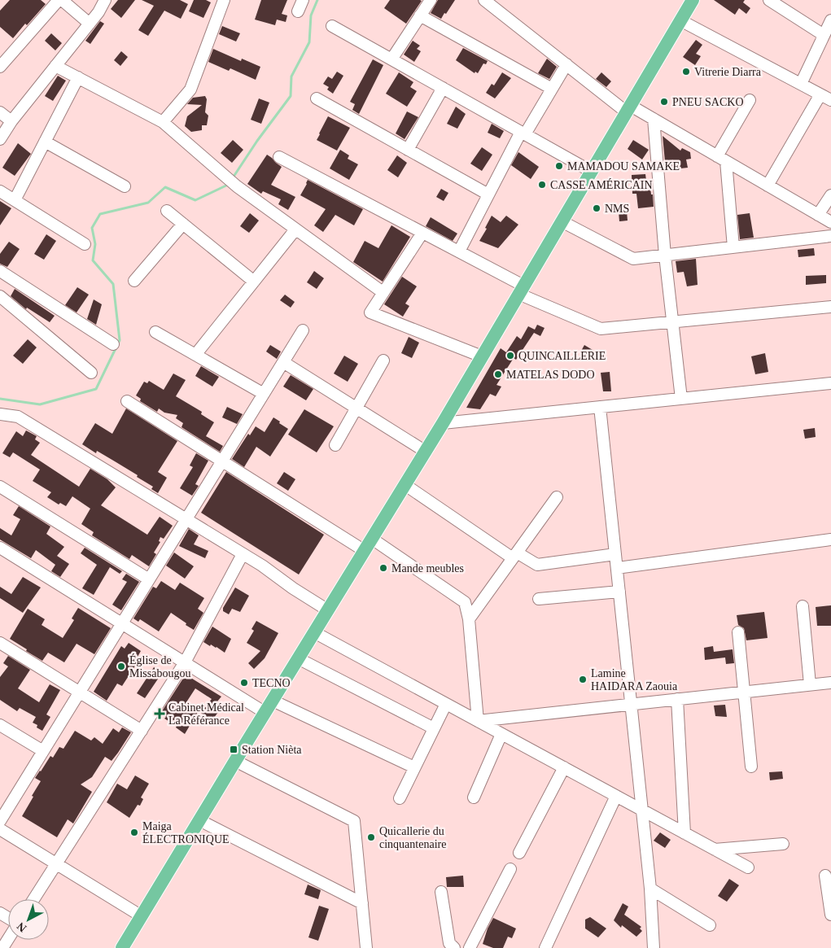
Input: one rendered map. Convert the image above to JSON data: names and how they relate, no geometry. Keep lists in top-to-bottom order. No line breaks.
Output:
{"places":{"other":["Vitrerie Diarra","PNEU SACKO","MAMADOU SAMAKE","CASSE AMÉRICAIN","NMS","QUINCAILLERIE","MATELAS DODO","Mande meubles","Église de Missabougou","Lamine HAIDARA Zaouia","TECNO","Maiga ÉLECTRONIQUE","Quicallerie du cinquantenaire"],"health":["Cabinet Médical La Référance"],"transit":["Station Nièta"]},"north":"bottom left"}
